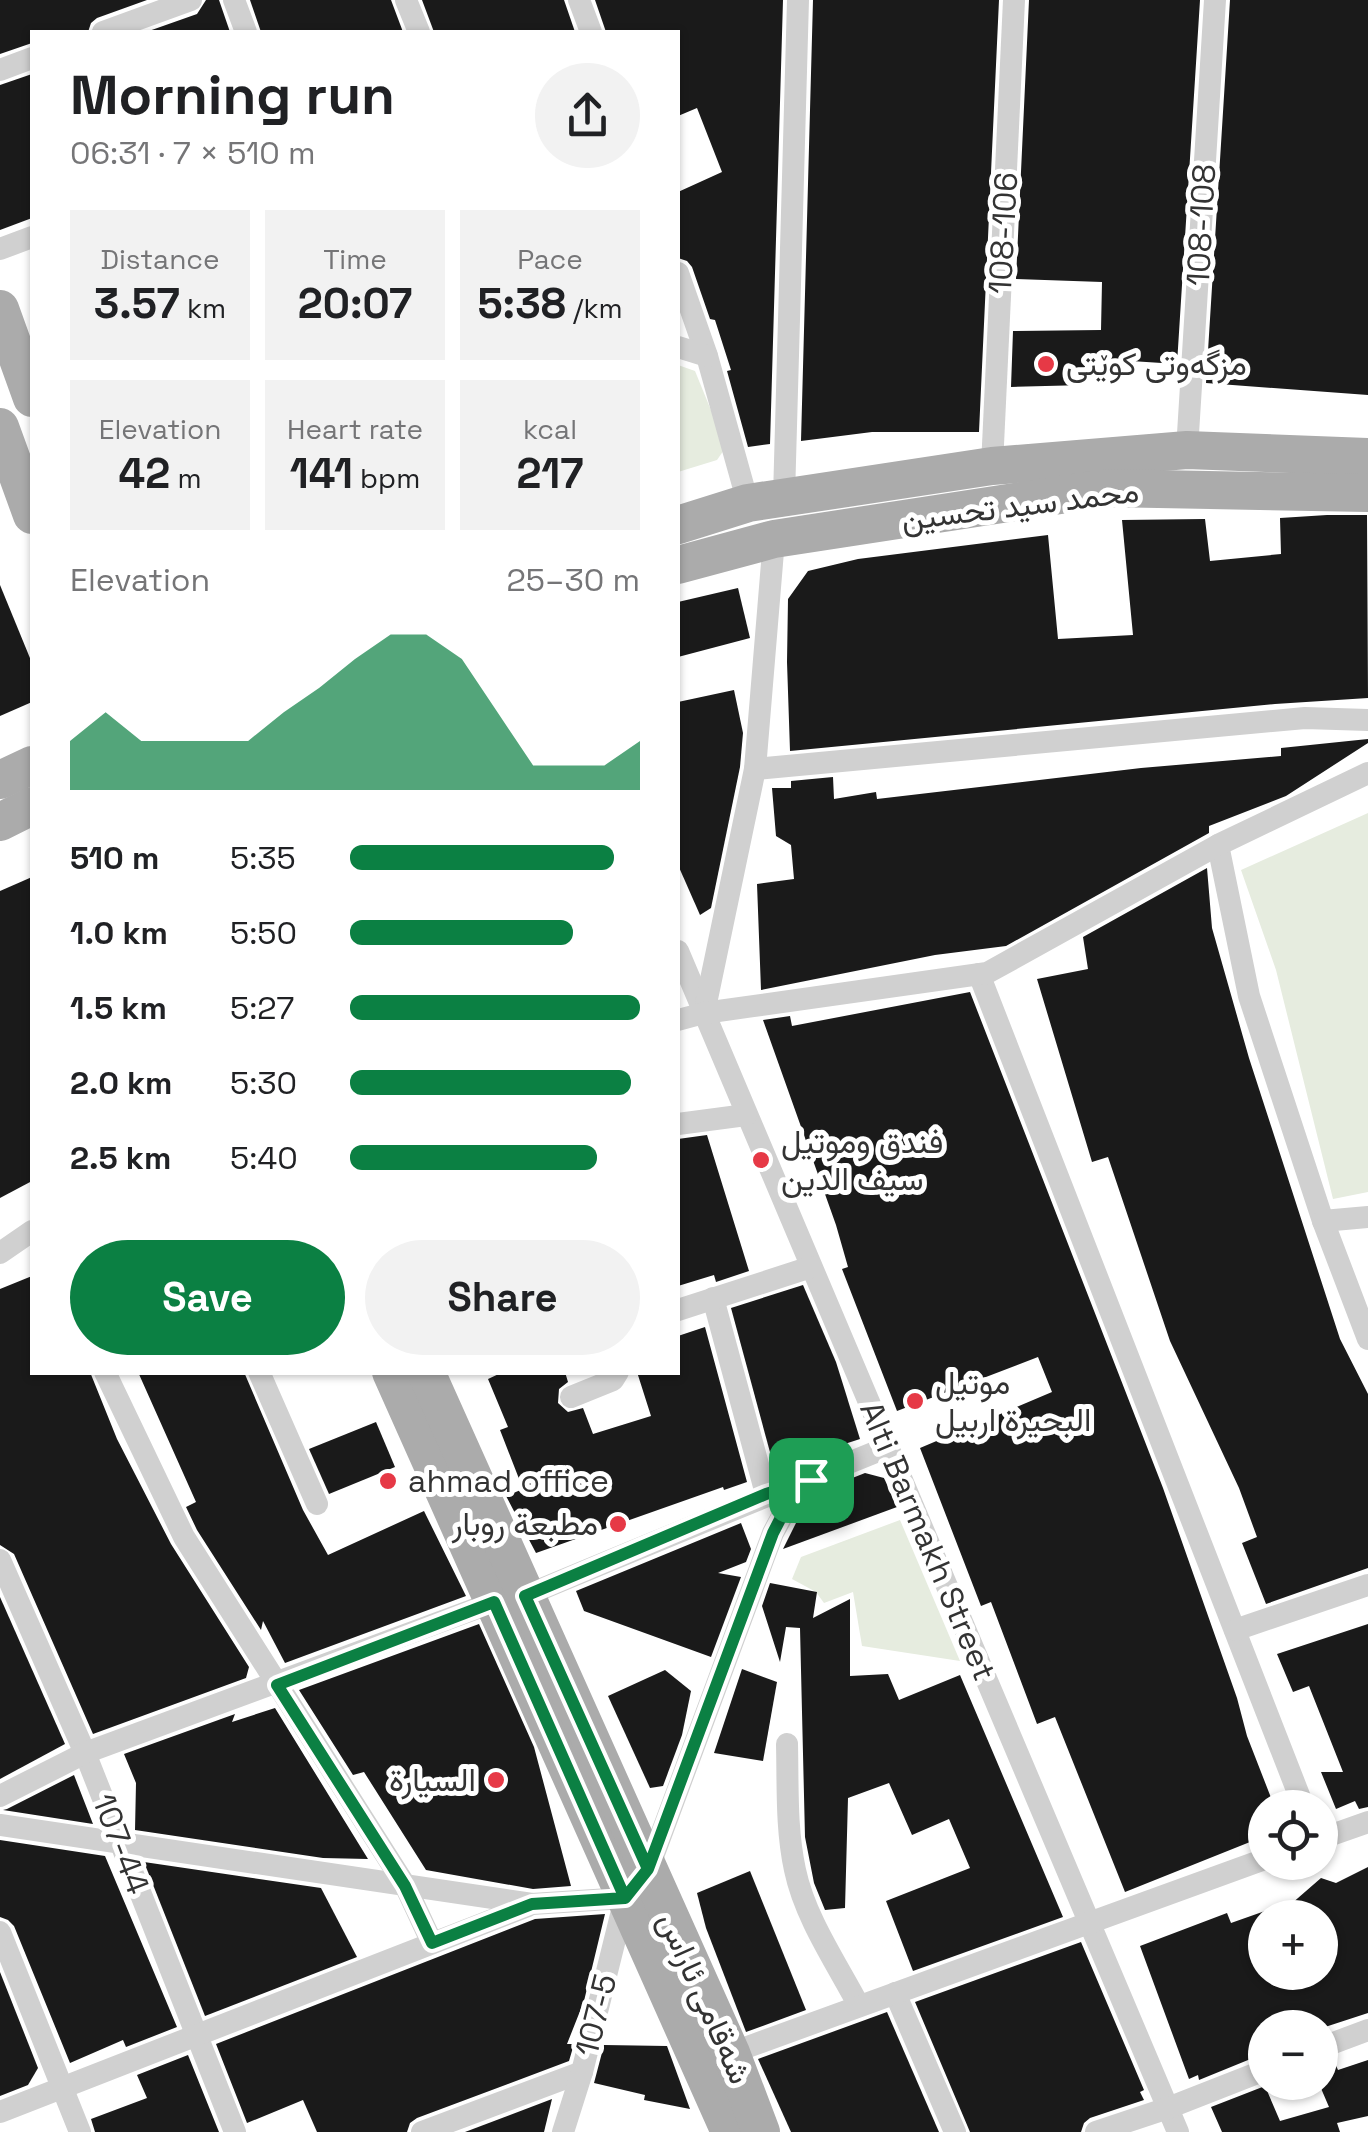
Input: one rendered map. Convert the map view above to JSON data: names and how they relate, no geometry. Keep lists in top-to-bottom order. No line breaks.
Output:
{"streets":{"main road":["محمد سید تحسین","شەقامی ئاراس"],"street":["108-108","108-106","Alti Barmakh Street","107-44","107-5"]},"crossings":[["شەقامی ئاراس","107-5"]],"places":["مزگەوتی کوێتی","فندق وموتيل سيف الدين","موتيل البحيرة اربيل","ahmad office","مطبعة روبار","السيارة"],"page":{"heading":["Morning run","06:31 · 7 × 510 m"],"stats":[["Distance","3.57 km"],["Time","20:07"],["Pace","5:38 /km"],["Elevation","42 m"],["Heart rate","141 bpm"],["kcal","217"]],"chart":["Elevation","25–30 m"],"list":[{"name":"510 m","note":"5:35"},{"name":"1.0 km","note":"5:50"},{"name":"1.5 km","note":"5:27"},{"name":"2.0 km","note":"5:30"},{"name":"2.5 km","note":"5:40"}],"buttons":["Save","Share"],"map_buttons":["+","−"]}}
